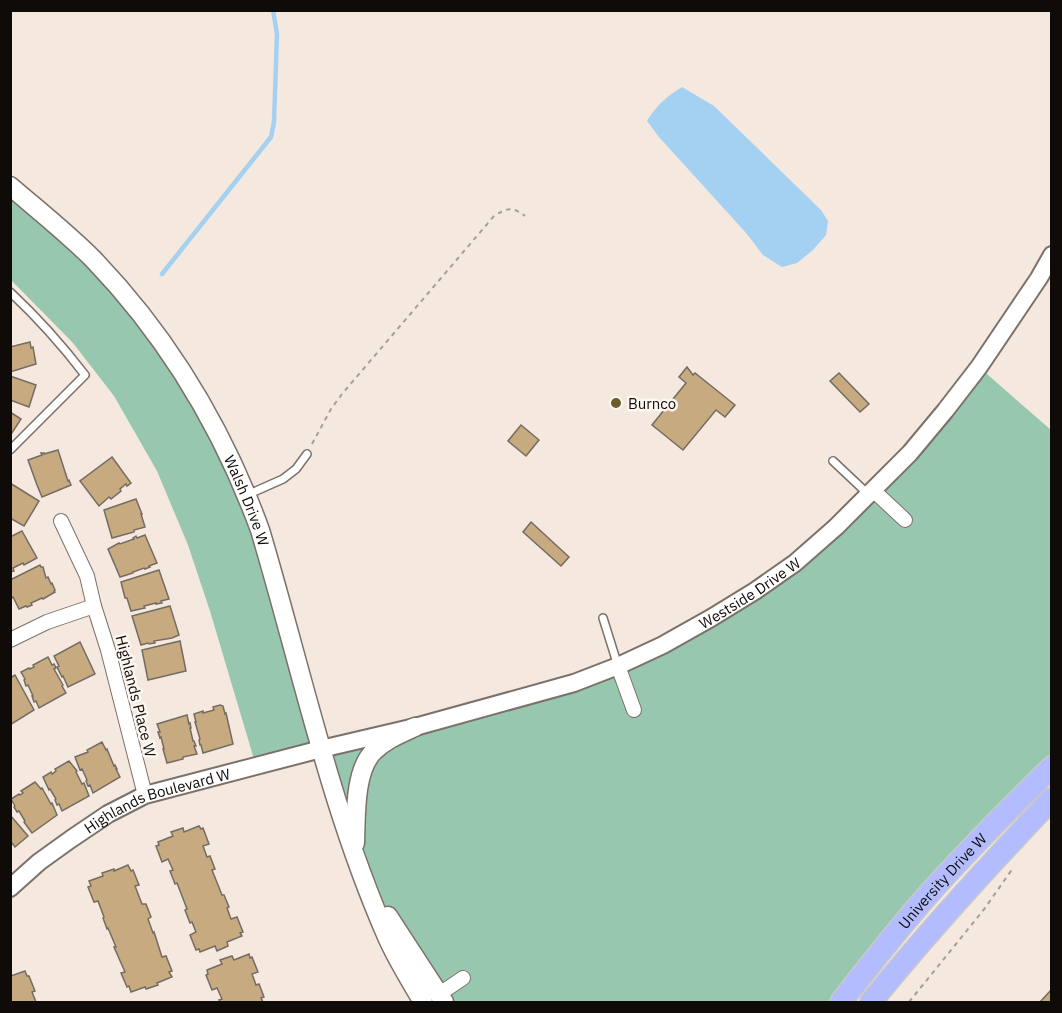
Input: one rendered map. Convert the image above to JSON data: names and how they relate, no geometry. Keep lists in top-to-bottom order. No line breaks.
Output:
{"streets":{"main road":["Walsh Drive W","University Drive W"],"street":["Westside Drive W","Highlands Place W","Highlands Boulevard W"]},"crossings":[["Walsh Drive W","Westside Drive W"],["Walsh Drive W","Highlands Boulevard W"],["Westside Drive W","Highlands Boulevard W"],["Highlands Place W","Highlands Boulevard W"]],"places":["Burnco"]}
